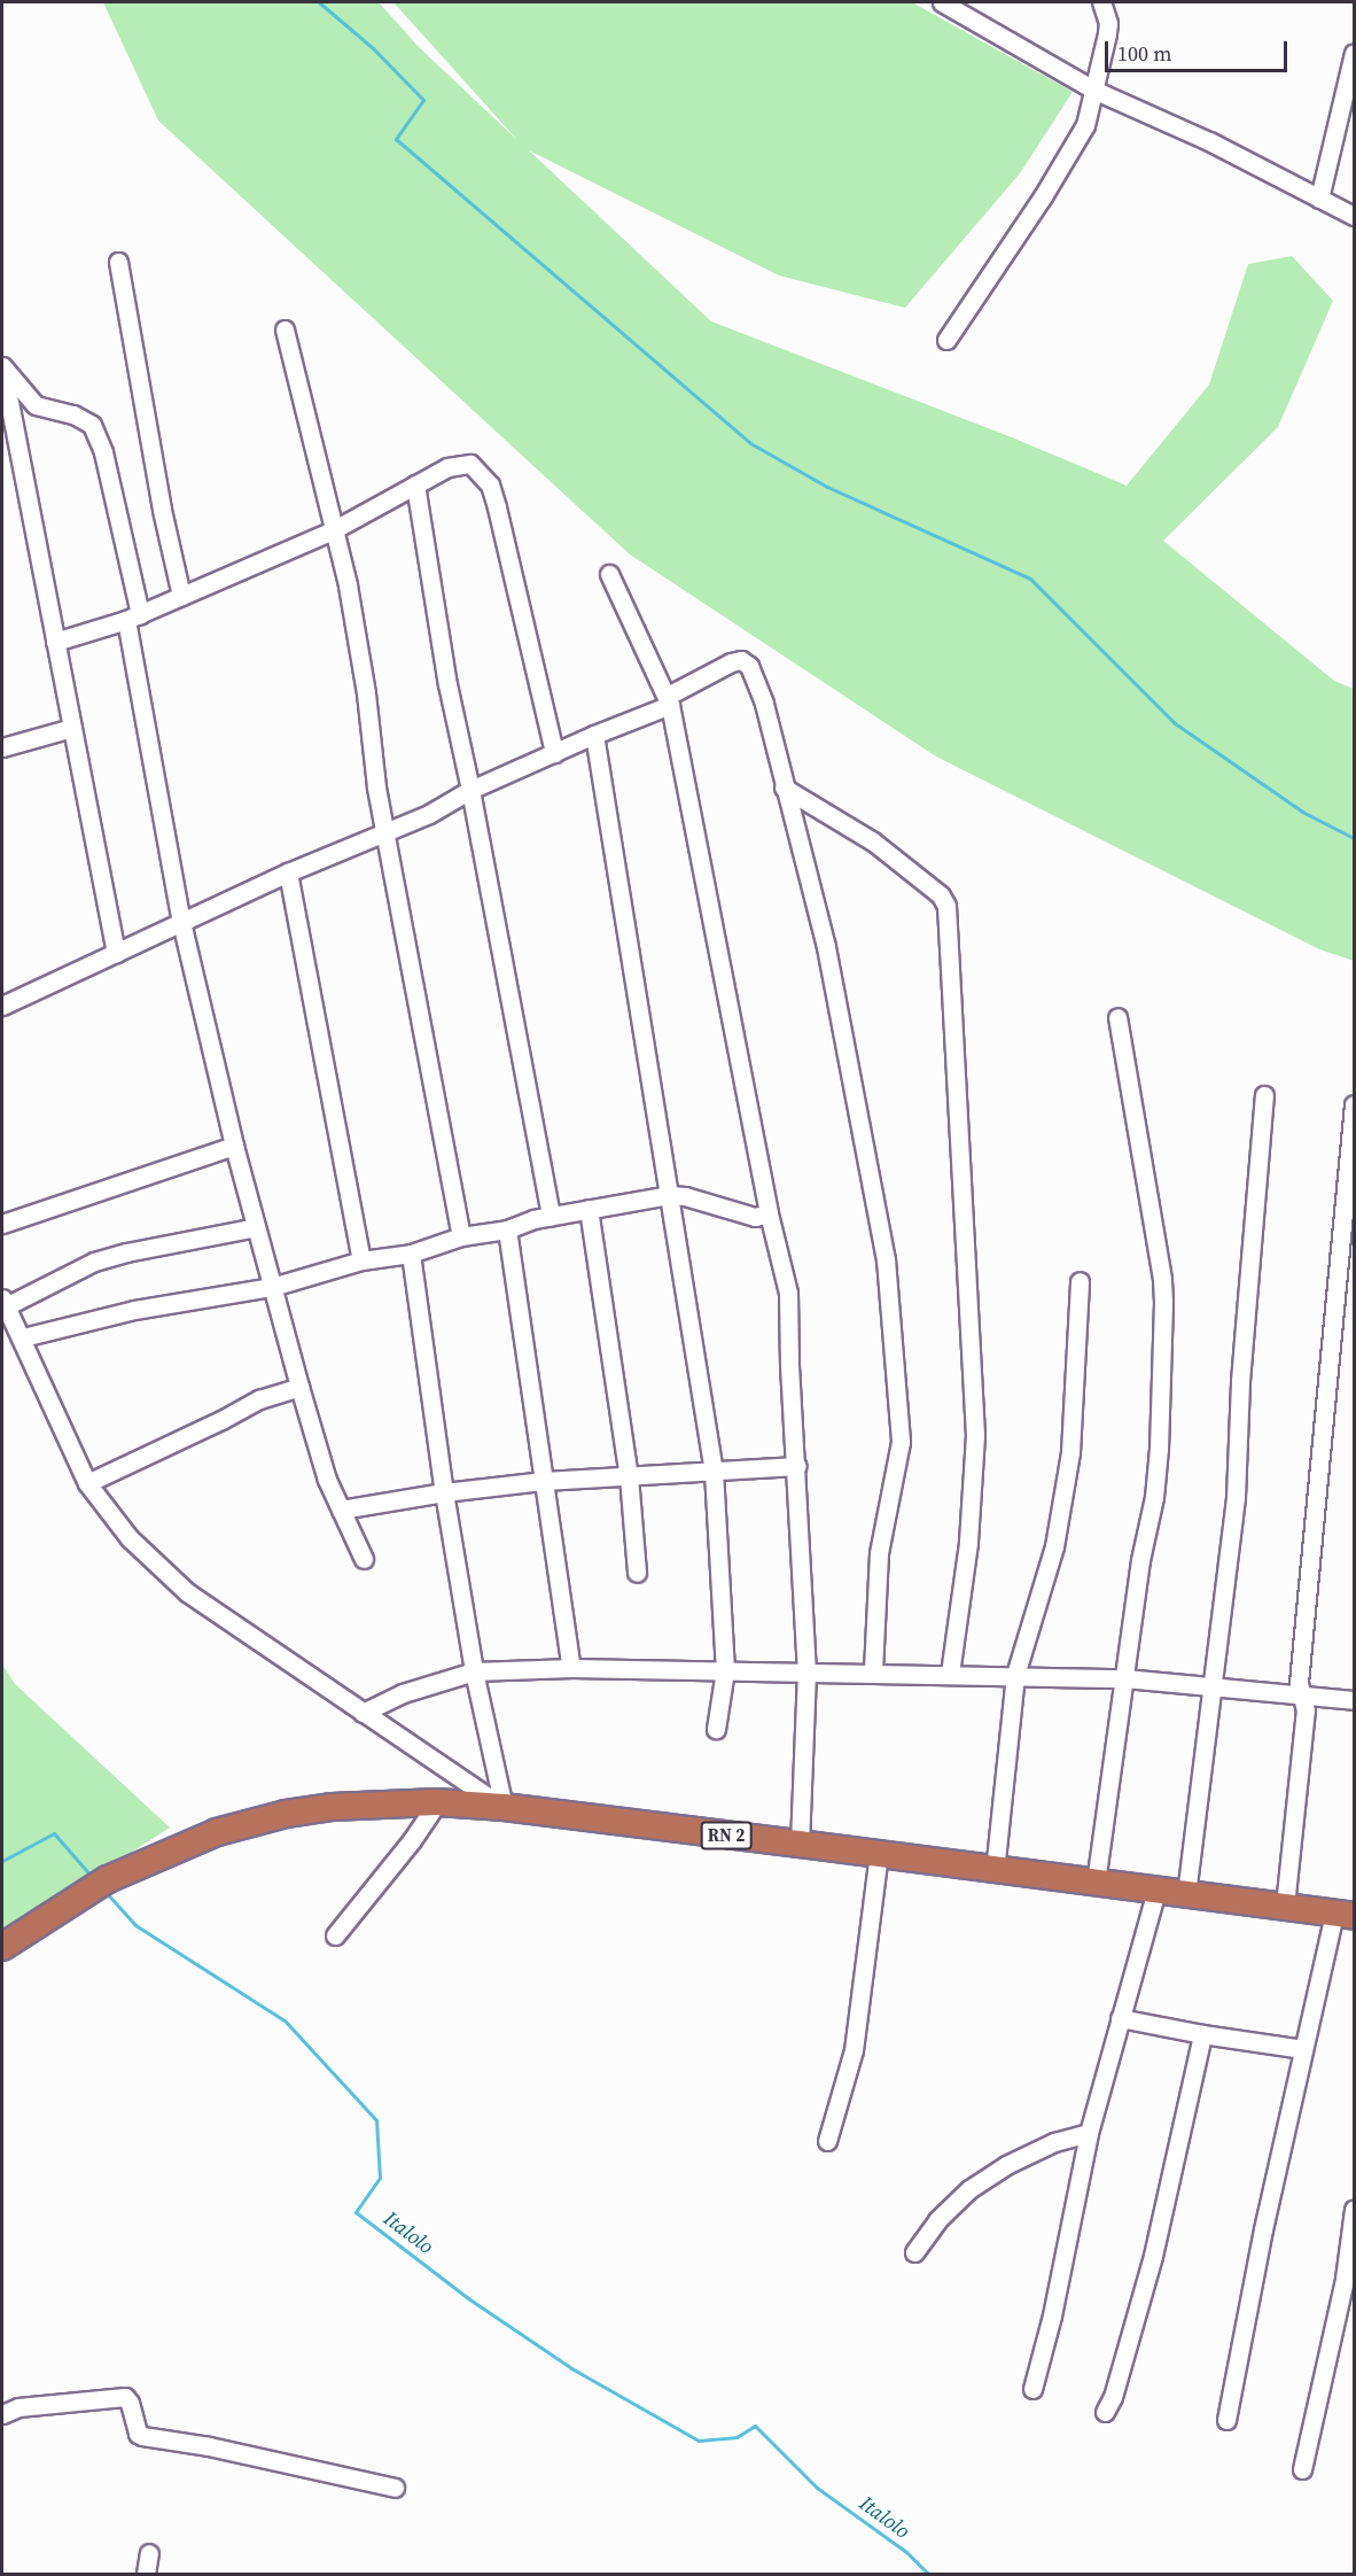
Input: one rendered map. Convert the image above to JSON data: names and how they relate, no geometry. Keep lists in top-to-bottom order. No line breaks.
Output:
{"streets":{"highway":["RN 2"]},"water":["Italolo"],"scale_bar":"100 m"}
